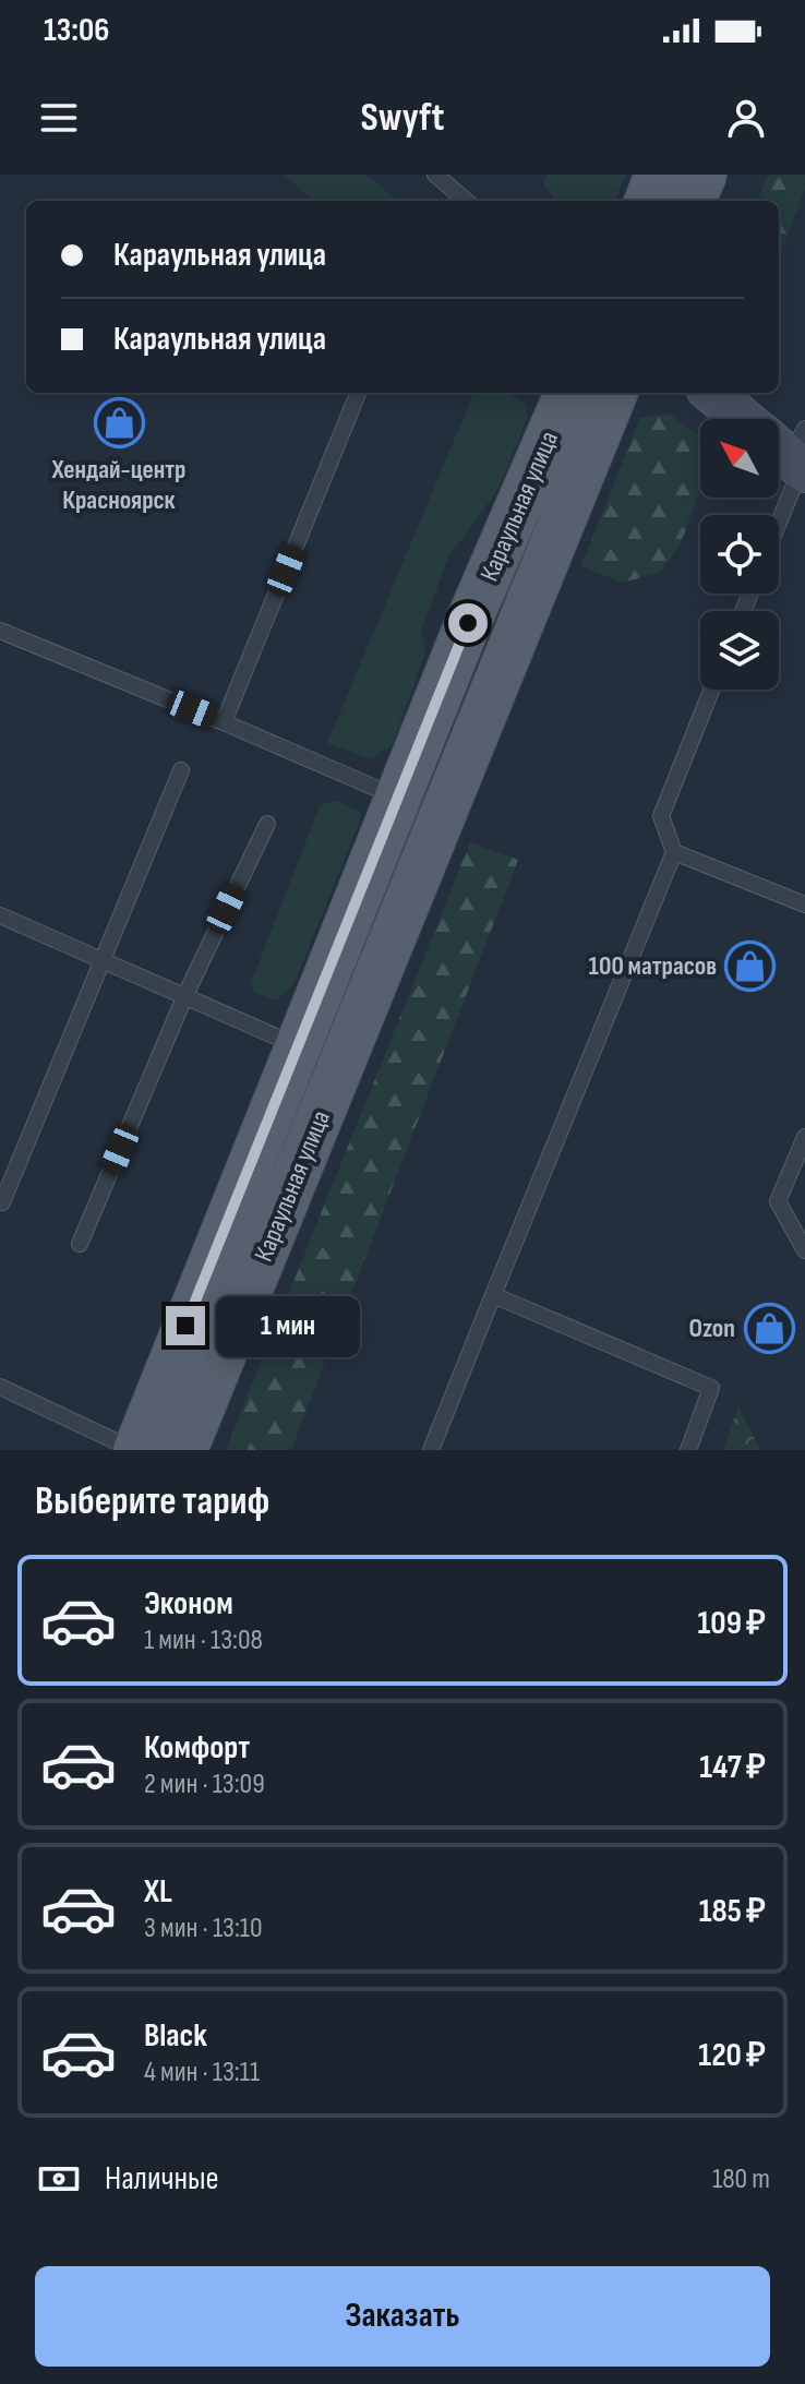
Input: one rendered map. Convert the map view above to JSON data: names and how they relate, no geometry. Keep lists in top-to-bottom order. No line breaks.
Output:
{"streets":{"main road":["Караульная улица"]},"places":{"shop":["Хендай-центр Красноярск","100 матрасов","Ozon"]},"north":"top left","page":{"status":"13:06","header":"Swyft","banner":["Караульная улица","Караульная улица"],"bubble":"1 мин","heading":"Выберите тариф","list":[{"name":"Эконом","note":"1 мин · 13:08","value":"109 ₽"},{"name":"Комфорт","note":"2 мин · 13:09","value":"147 ₽"},{"name":"XL","note":"3 мин · 13:10","value":"185 ₽"},{"name":"Black","note":"4 мин · 13:11","value":"120 ₽"}],"pay":["Наличные","180 m"],"buttons":"Заказать"}}
